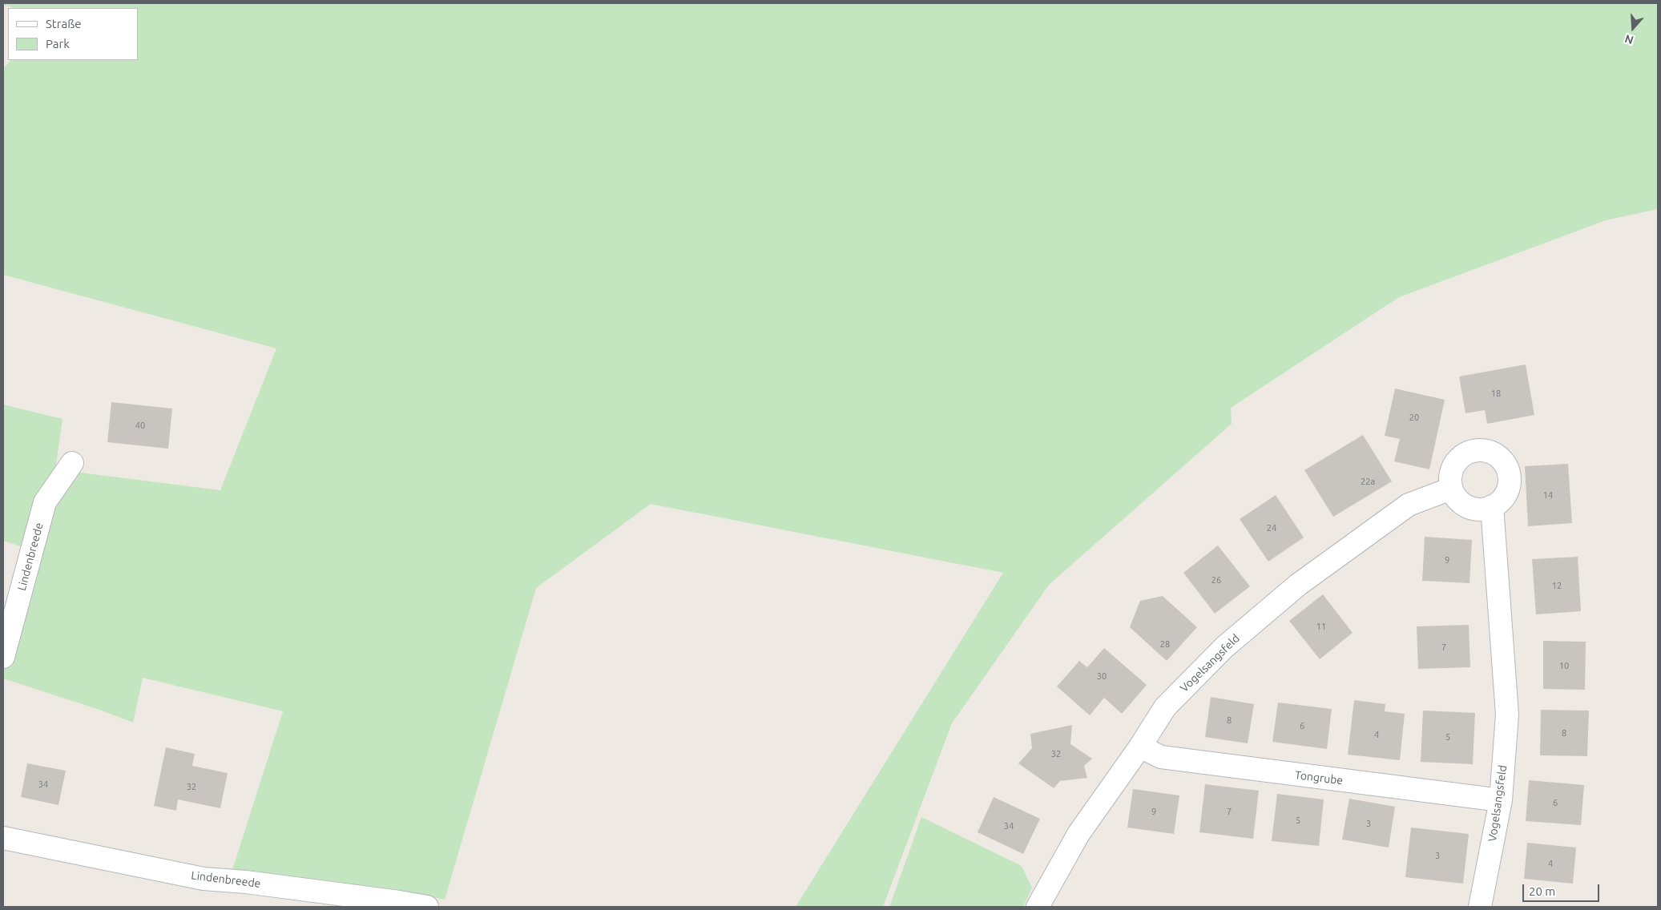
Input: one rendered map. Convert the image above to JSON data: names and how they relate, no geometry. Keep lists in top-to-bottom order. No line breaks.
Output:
{"streets":{"street":["Lindenbreede","Vogelsangsfeld","Tongrube"]},"crossings":[["Vogelsangsfeld","Tongrube"]],"house_numbers":["18","20","40","22a","14","24","9","26","12","11","28","7","10","30","8","6","8","4","5","32","34","32","6","9","7","5","3","34","3","4"],"legend":["Straße","Park"],"scale_bar":"20 m","north":"bottom"}
